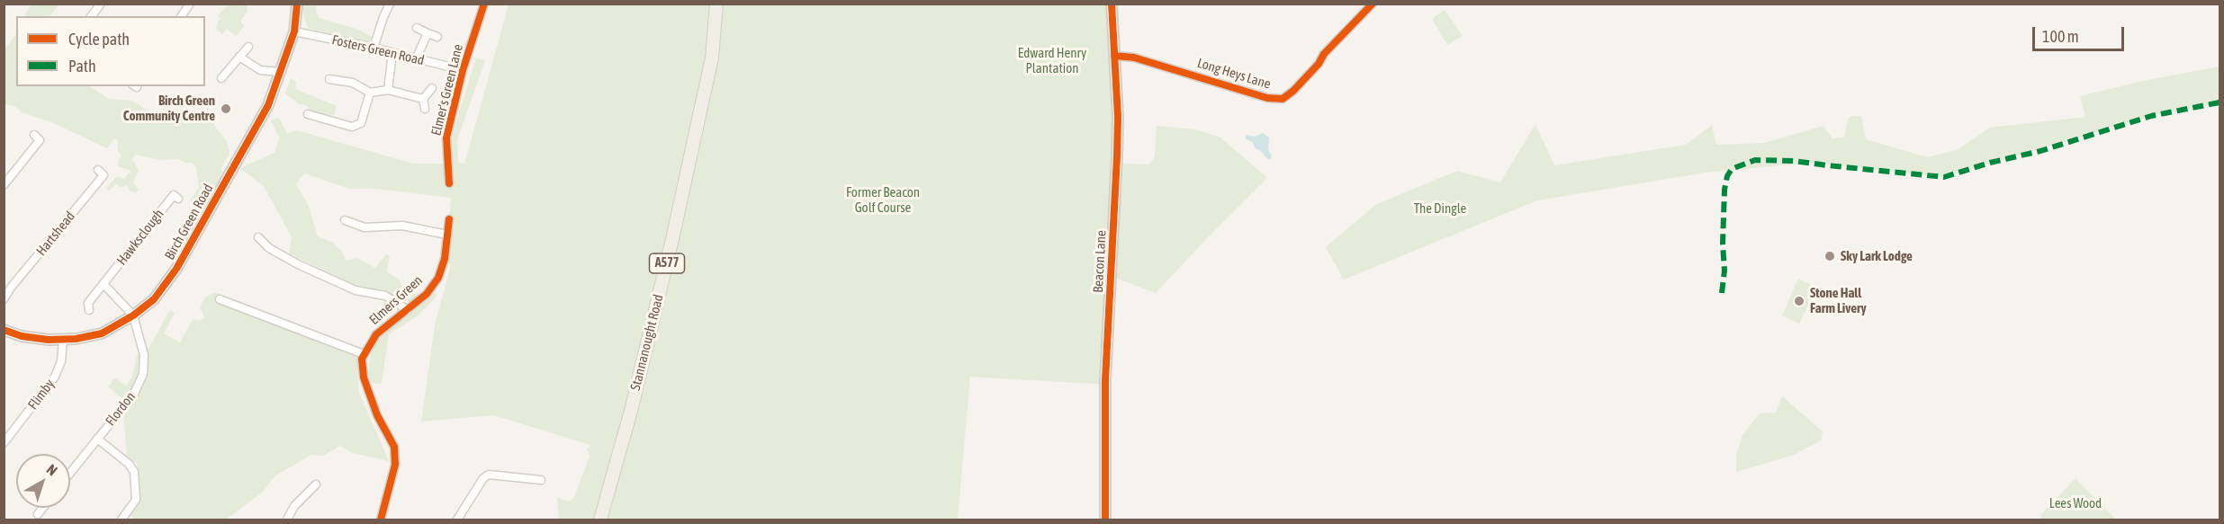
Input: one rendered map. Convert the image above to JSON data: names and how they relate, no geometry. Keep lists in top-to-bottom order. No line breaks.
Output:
{"streets":{"main road":["A577","Stannanought Road"],"street":["Fosters Green Road","Long Heys Lane","Elmer's Green Lane","Birch Green Road","Hartshead","Hawksclough","Beacon Lane","Elmers Green","Flimby","Flordon"]},"crossings":[["Fosters Green Road","Elmer's Green Lane"],["Fosters Green Road","Birch Green Road"],["Long Heys Lane","Beacon Lane"],["Birch Green Road","Flimby"],["Birch Green Road","Flordon"]],"parks":["Edward Henry Plantation","Former Beacon Golf Course","The Dingle","Lees Wood"],"places":["Birch Green Community Centre","Sky Lark Lodge","Stone Hall Farm Livery"],"legend":["Cycle path","Path"],"scale_bar":"100 m","north":"top right"}
